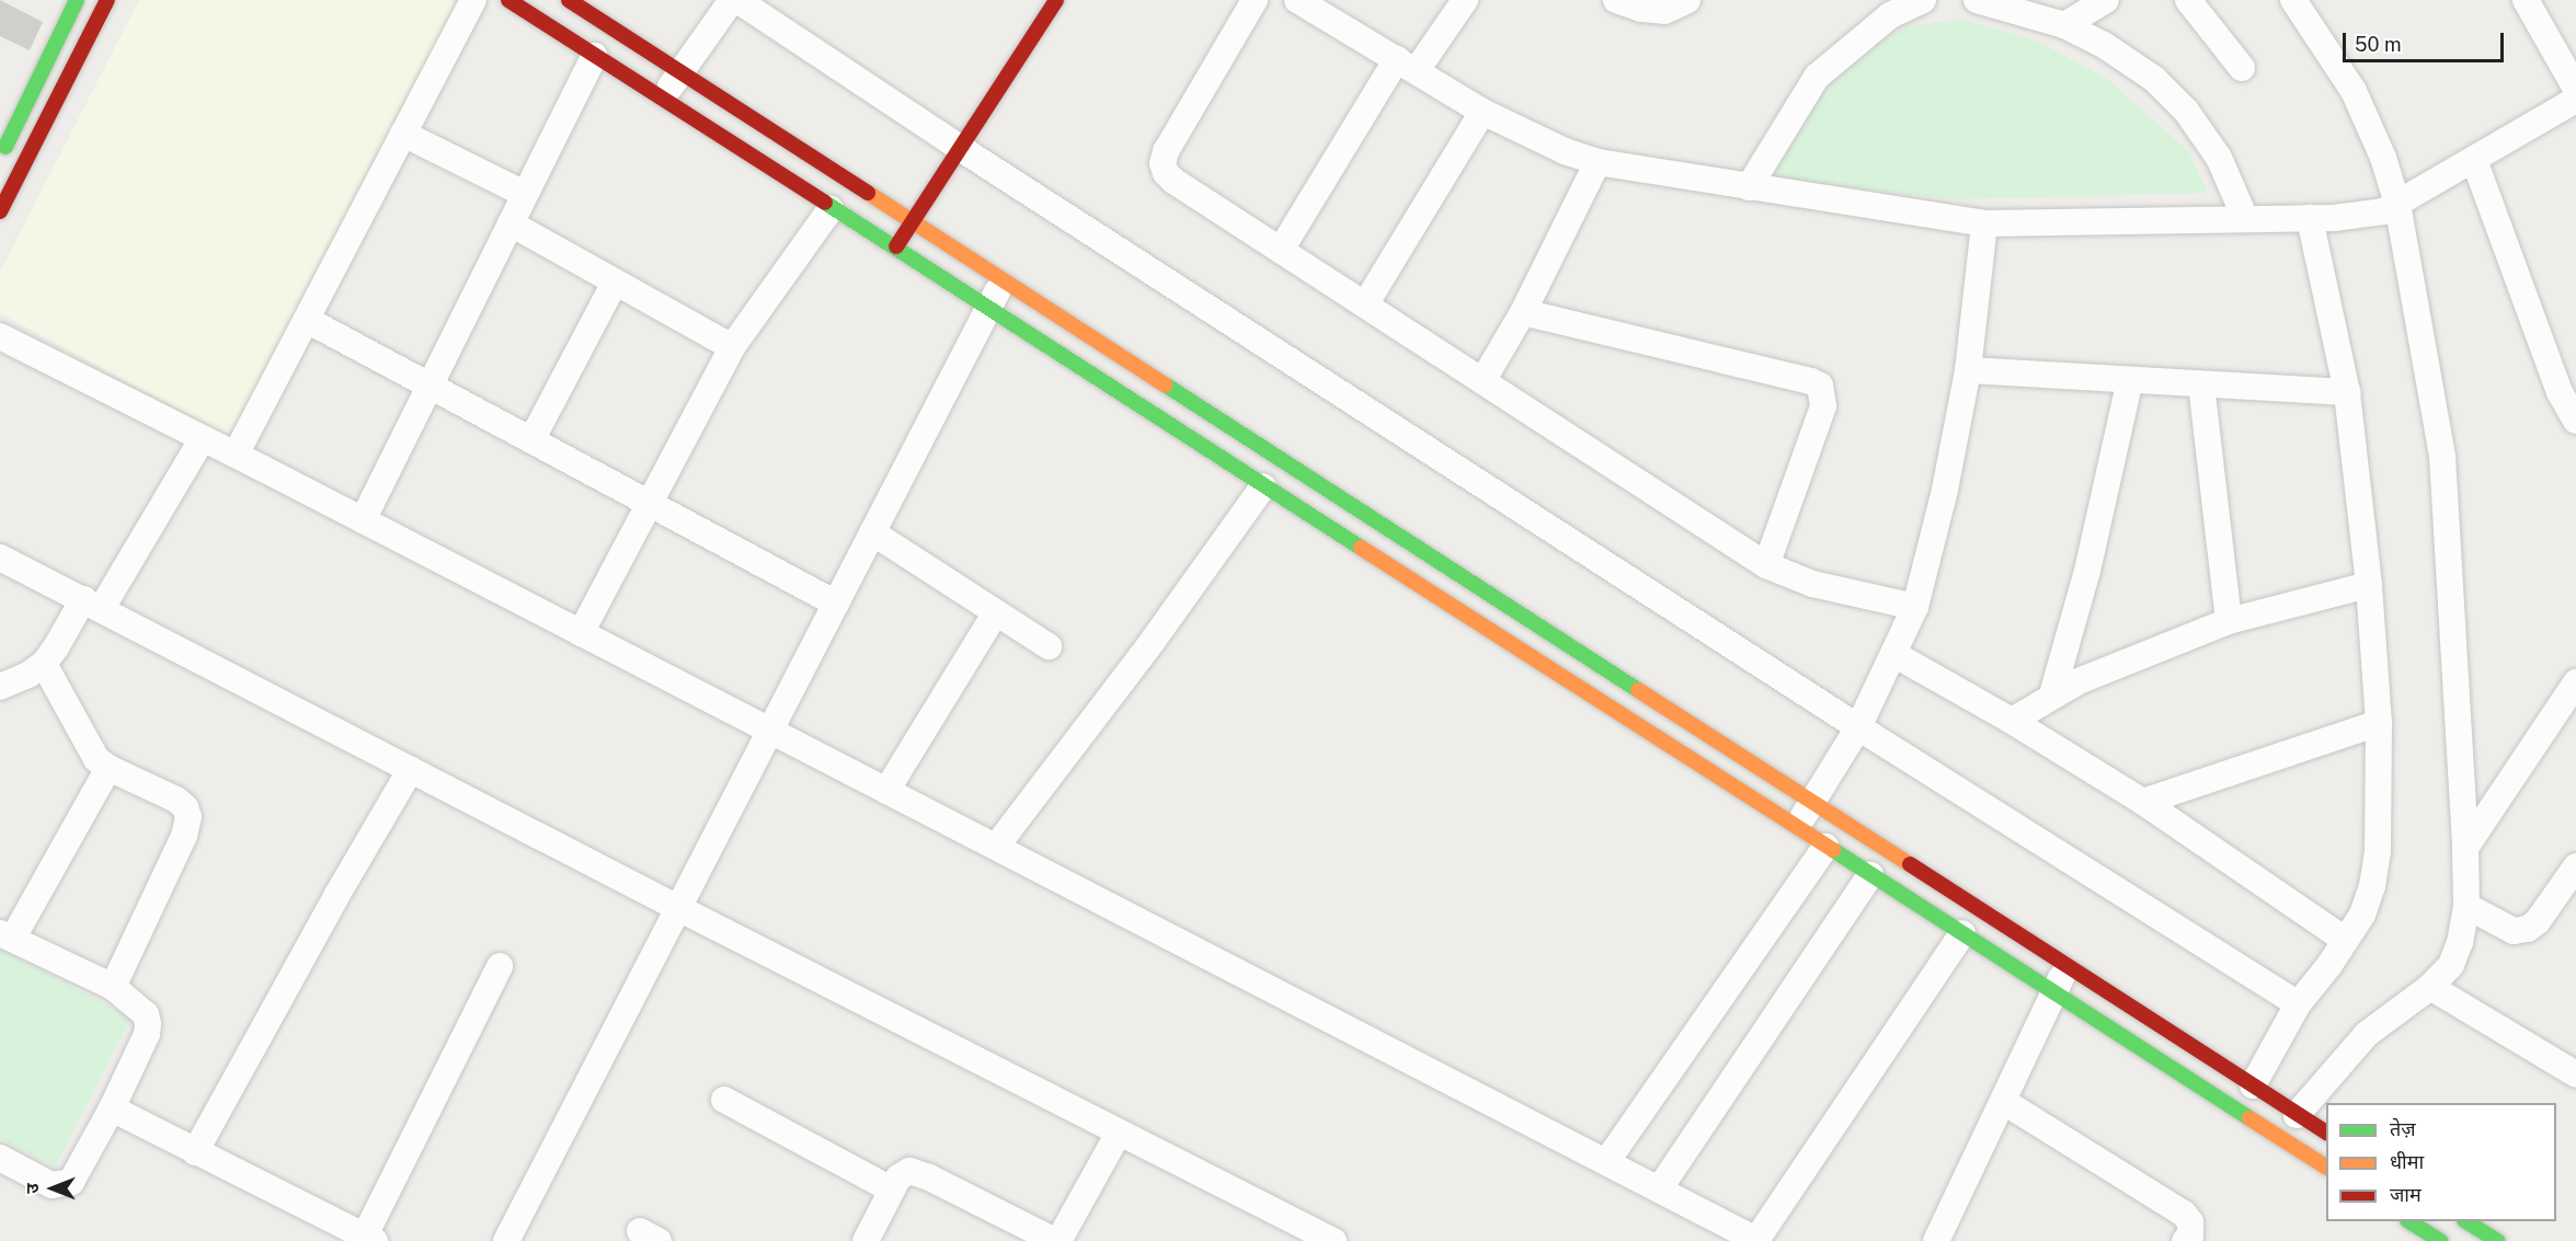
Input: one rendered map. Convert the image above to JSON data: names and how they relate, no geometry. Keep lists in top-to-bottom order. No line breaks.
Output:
{"legend":["तेज़","धीमा","जाम"],"scale_bar":"50 m","north":"left"}
